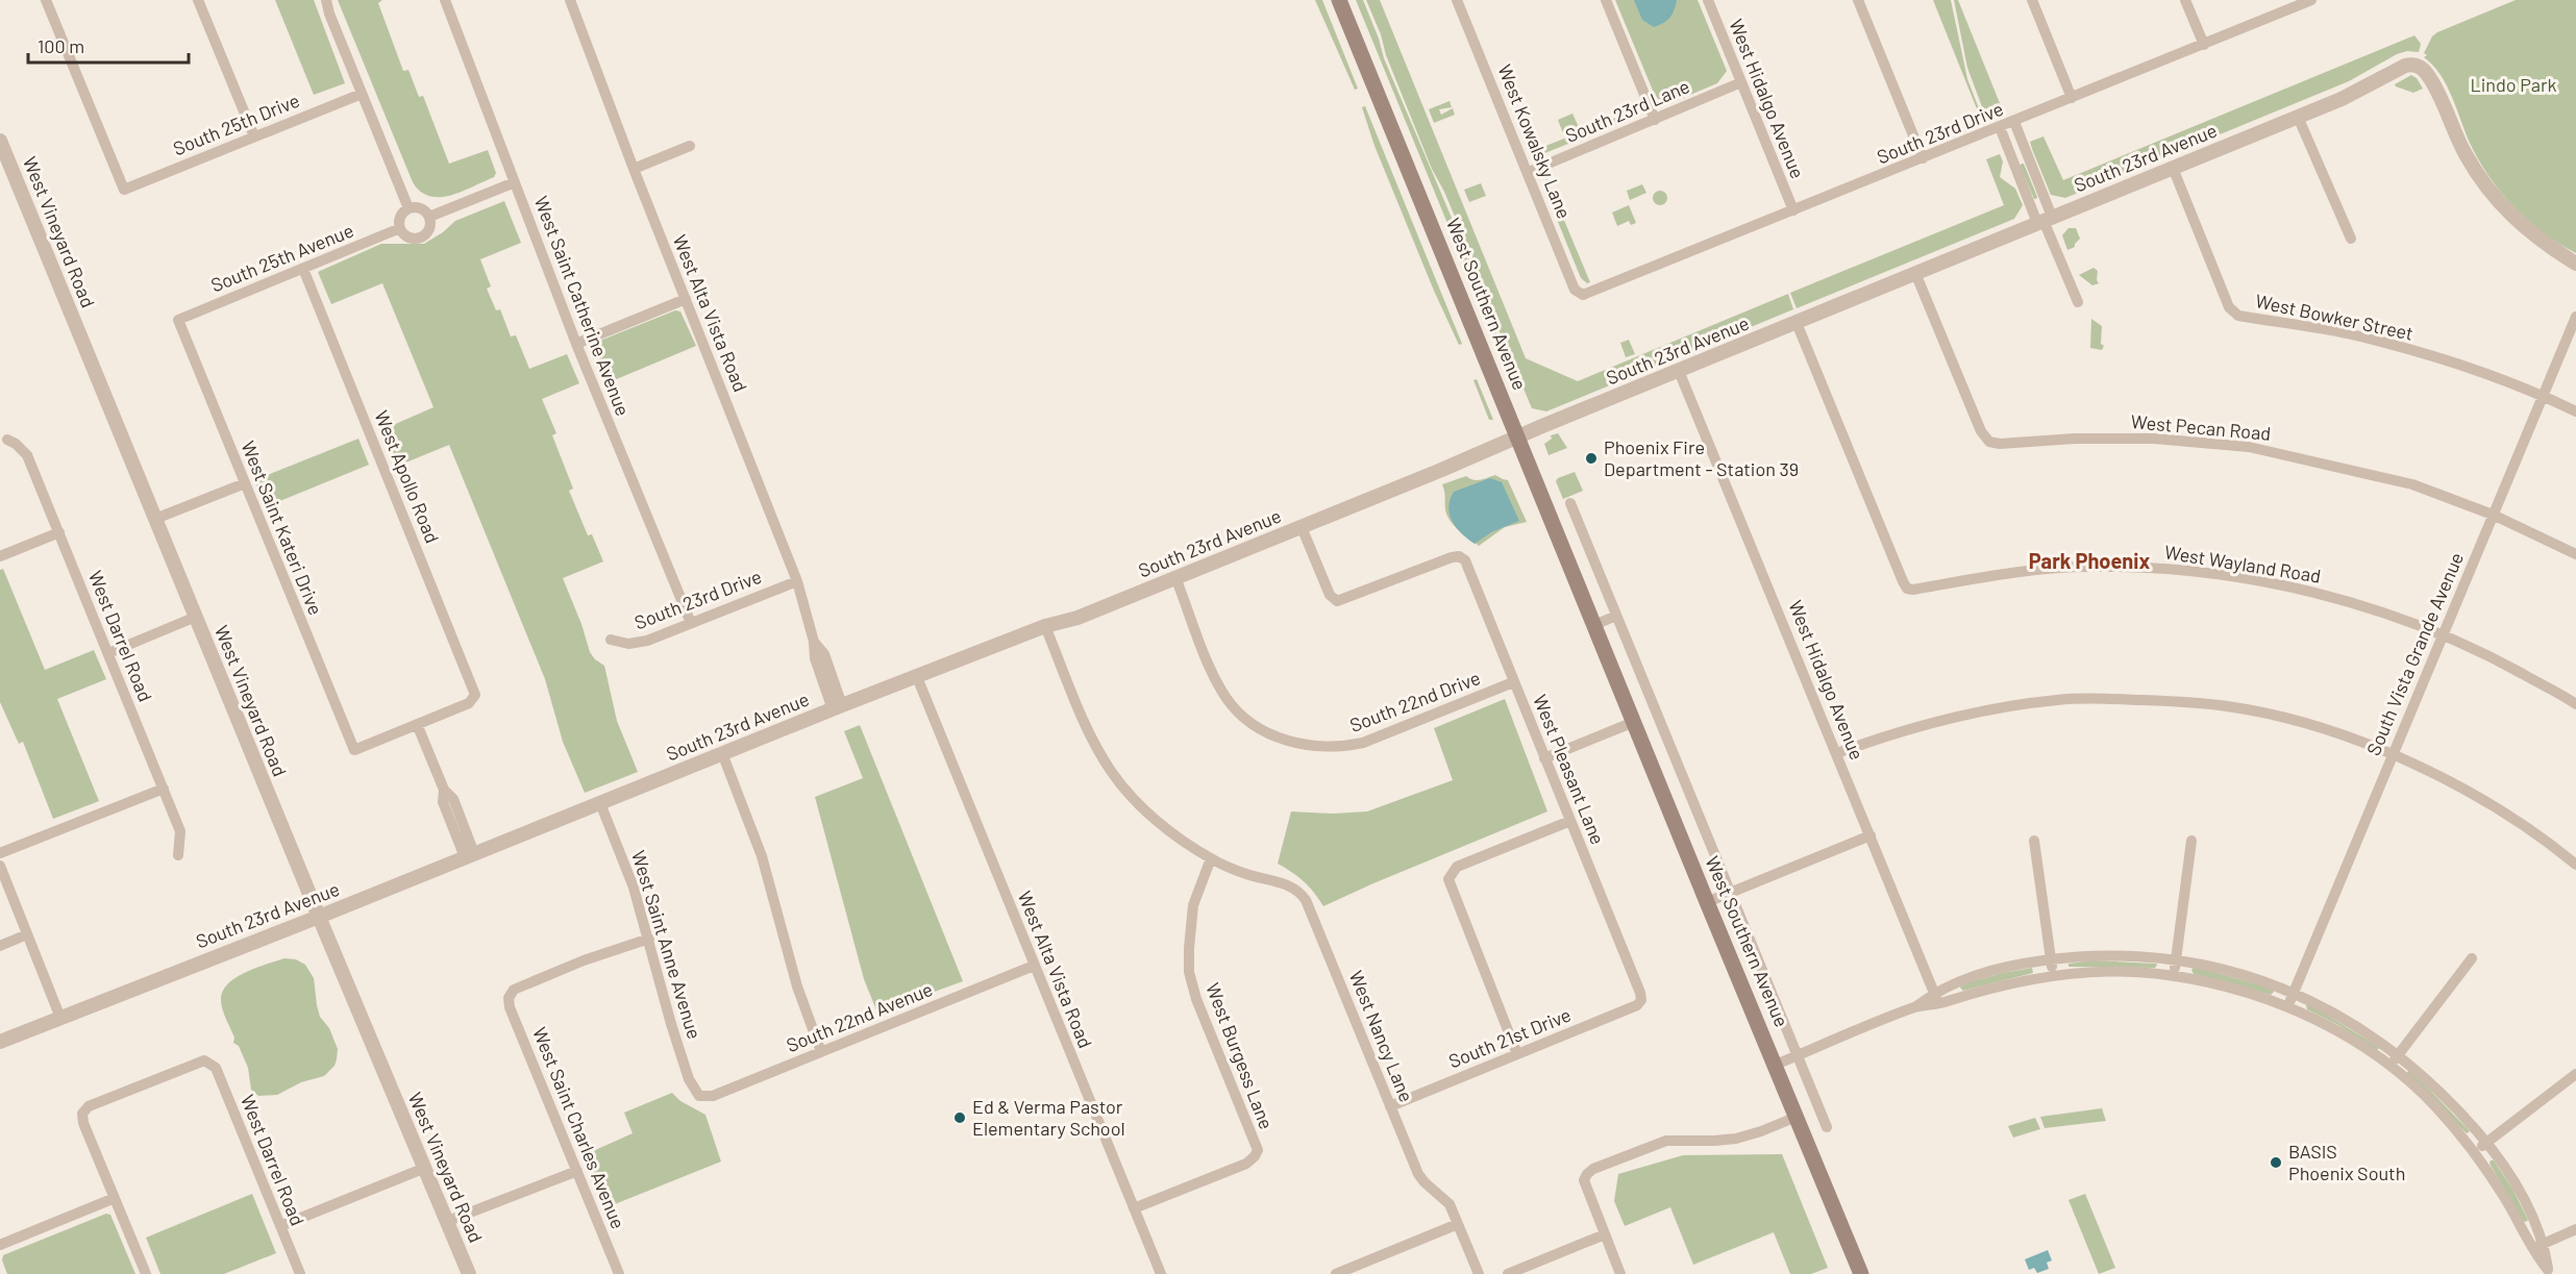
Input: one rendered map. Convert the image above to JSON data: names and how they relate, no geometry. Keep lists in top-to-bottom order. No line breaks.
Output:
{"streets":{"main road":["West Southern Avenue"],"street":["West Hidalgo Avenue","South 23rd Lane","South 25th Drive","South 23rd Drive","West Kowalsky Lane","South 23rd Avenue","West Vineyard Road","South 25th Avenue","West Saint Catherine Avenue","West Alta Vista Road","West Bowker Street","West Pecan Road","West Apollo Road","West Saint Kateri Drive","West Wayland Road","West Darrel Road","South Vista Grande Avenue","South 22nd Drive","West Pleasant Lane","West Saint Anne Avenue","South 22nd Avenue","West Nancy Lane","South 21st Drive","West Burgess Lane","West Saint Charles Avenue"]},"crossings":[["West Hidalgo Avenue","South 23rd Lane"],["West Hidalgo Avenue","South 23rd Drive"],["West Hidalgo Avenue","South 23rd Avenue"],["South 23rd Lane","West Kowalsky Lane"],["South 23rd Drive","West Kowalsky Lane"],["South 23rd Drive","West Saint Catherine Avenue"],["South 23rd Drive","West Alta Vista Road"],["South 23rd Avenue","West Vineyard Road"],["South 23rd Avenue","West Southern Avenue"],["South 23rd Avenue","West Alta Vista Road"],["South 23rd Avenue","West Bowker Street"],["South 23rd Avenue","West Pecan Road"],["South 23rd Avenue","West Wayland Road"],["South 23rd Avenue","South 22nd Drive"],["South 23rd Avenue","West Pleasant Lane"],["South 23rd Avenue","West Saint Anne Avenue"],["South 25th Avenue","West Apollo Road"],["South 25th Avenue","West Saint Kateri Drive"],["West Alta Vista Road","South 22nd Avenue"],["West Alta Vista Road","West Burgess Lane"],["West Bowker Street","South Vista Grande Avenue"],["West Pecan Road","South Vista Grande Avenue"],["West Apollo Road","West Saint Kateri Drive"],["West Wayland Road","South Vista Grande Avenue"],["South 22nd Drive","West Pleasant Lane"],["West Pleasant Lane","South 21st Drive"],["West Saint Anne Avenue","South 22nd Avenue"],["West Saint Anne Avenue","West Saint Charles Avenue"],["West Nancy Lane","South 21st Drive"],["West Nancy Lane","West Burgess Lane"]],"districts":["Park Phoenix"],"parks":["Lindo Park"],"places":["Phoenix Fire Department - Station 39","Ed & Verma Pastor Elementary School","BASIS Phoenix South"],"scale_bar":"100 m"}
